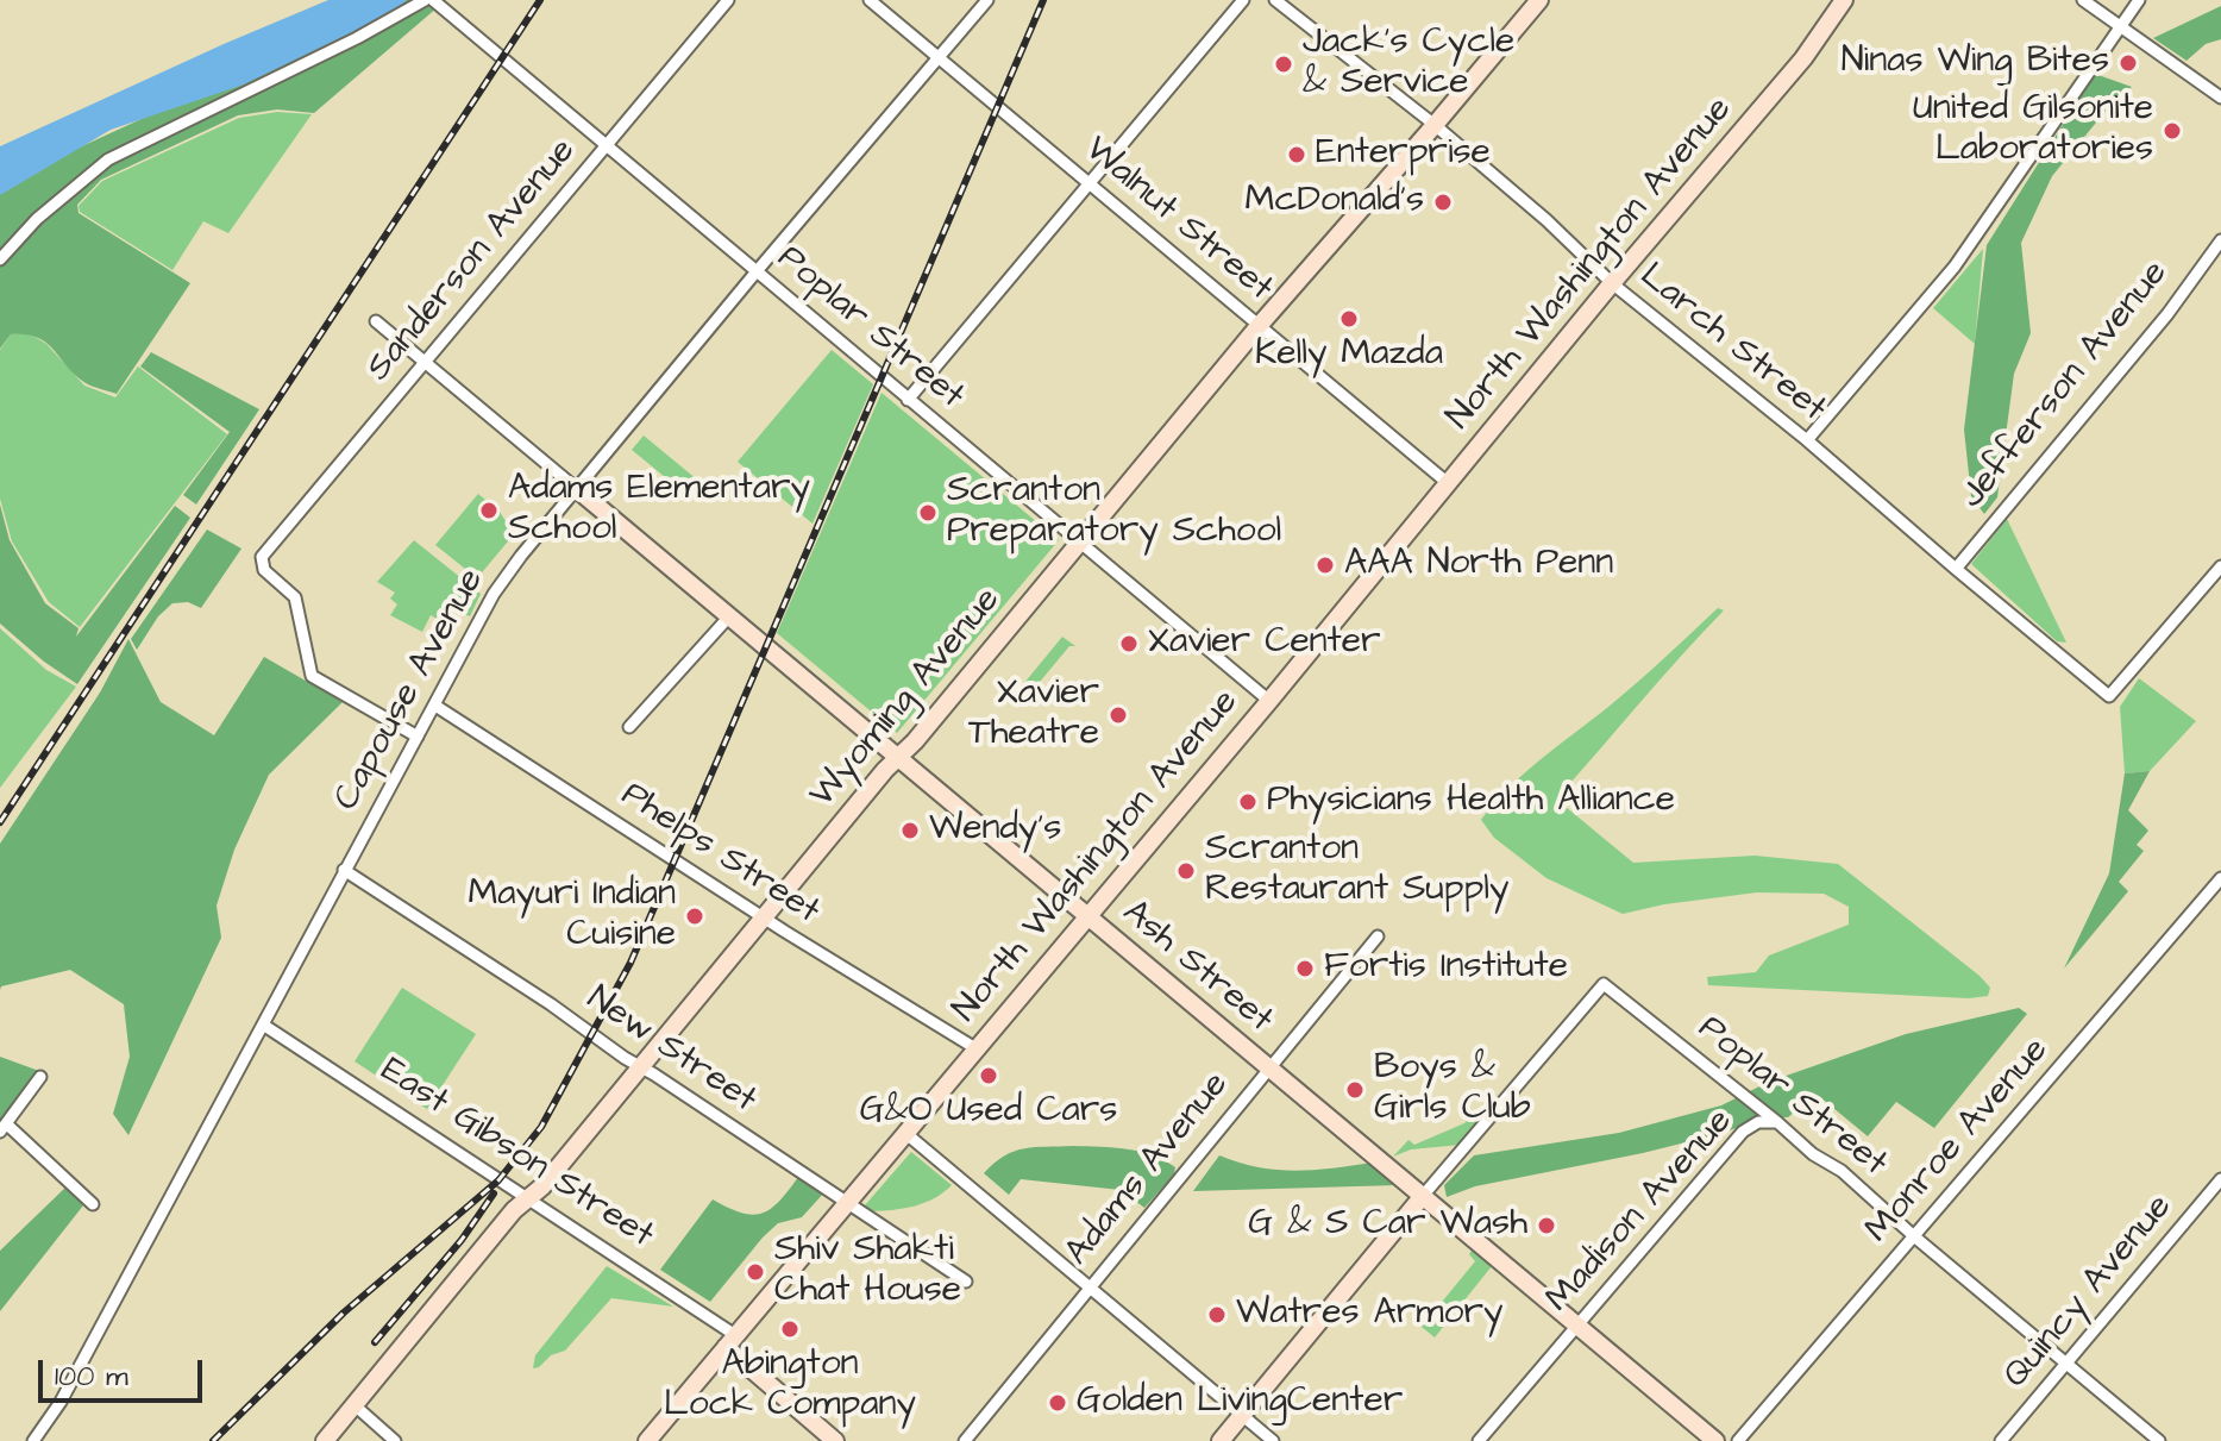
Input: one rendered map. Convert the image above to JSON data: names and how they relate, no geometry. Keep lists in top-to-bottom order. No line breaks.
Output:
{"streets":{"street":["Walnut Street","Sanderson Avenue","North Washington Avenue","Poplar Street","Larch Street","Jefferson Avenue","Capouse Avenue","Wyoming Avenue","Phelps Street","Ash Street","New Street","Monroe Avenue","East Gibson Street","Adams Avenue","Madison Avenue","Quincy Avenue"]},"crossings":[["Walnut Street","North Washington Avenue"],["Walnut Street","Capouse Avenue"],["Walnut Street","Wyoming Avenue"],["Sanderson Avenue","Poplar Street"],["Sanderson Avenue","Capouse Avenue"],["Sanderson Avenue","Ash Street"],["North Washington Avenue","Poplar Street"],["North Washington Avenue","Larch Street"],["North Washington Avenue","Phelps Street"],["North Washington Avenue","Ash Street"],["North Washington Avenue","New Street"],["North Washington Avenue","East Gibson Street"],["Poplar Street","Capouse Avenue"],["Poplar Street","Wyoming Avenue"],["Poplar Street","Ash Street"],["Poplar Street","Monroe Avenue"],["Poplar Street","Madison Avenue"],["Poplar Street","Quincy Avenue"],["Larch Street","Jefferson Avenue"],["Larch Street","Wyoming Avenue"],["Capouse Avenue","Phelps Street"],["Capouse Avenue","Ash Street"],["Capouse Avenue","New Street"],["Capouse Avenue","East Gibson Street"],["Wyoming Avenue","Phelps Street"],["Wyoming Avenue","Ash Street"],["Wyoming Avenue","New Street"],["Wyoming Avenue","East Gibson Street"],["Ash Street","Adams Avenue"],["Ash Street","Madison Avenue"]],"places":["Ninas Wing Bites","Jack's Cycle & Service","United Gilsonite Laboratories","Enterprise","McDonald's","Kelly Mazda","Adams Elementary School","Scranton Preparatory School","AAA North Penn","Xavier Center","Xavier Theatre","Physicians Health Alliance","Wendy's","Scranton Restaurant Supply","Mayuri Indian Cuisine","Fortis Institute","G&O Used Cars","Boys & Girls Club","G & S Car Wash","Shiv Shakti Chat House","Watres Armory","Abington Lock Company","Golden LivingCenter"],"scale_bar":"100 m"}
